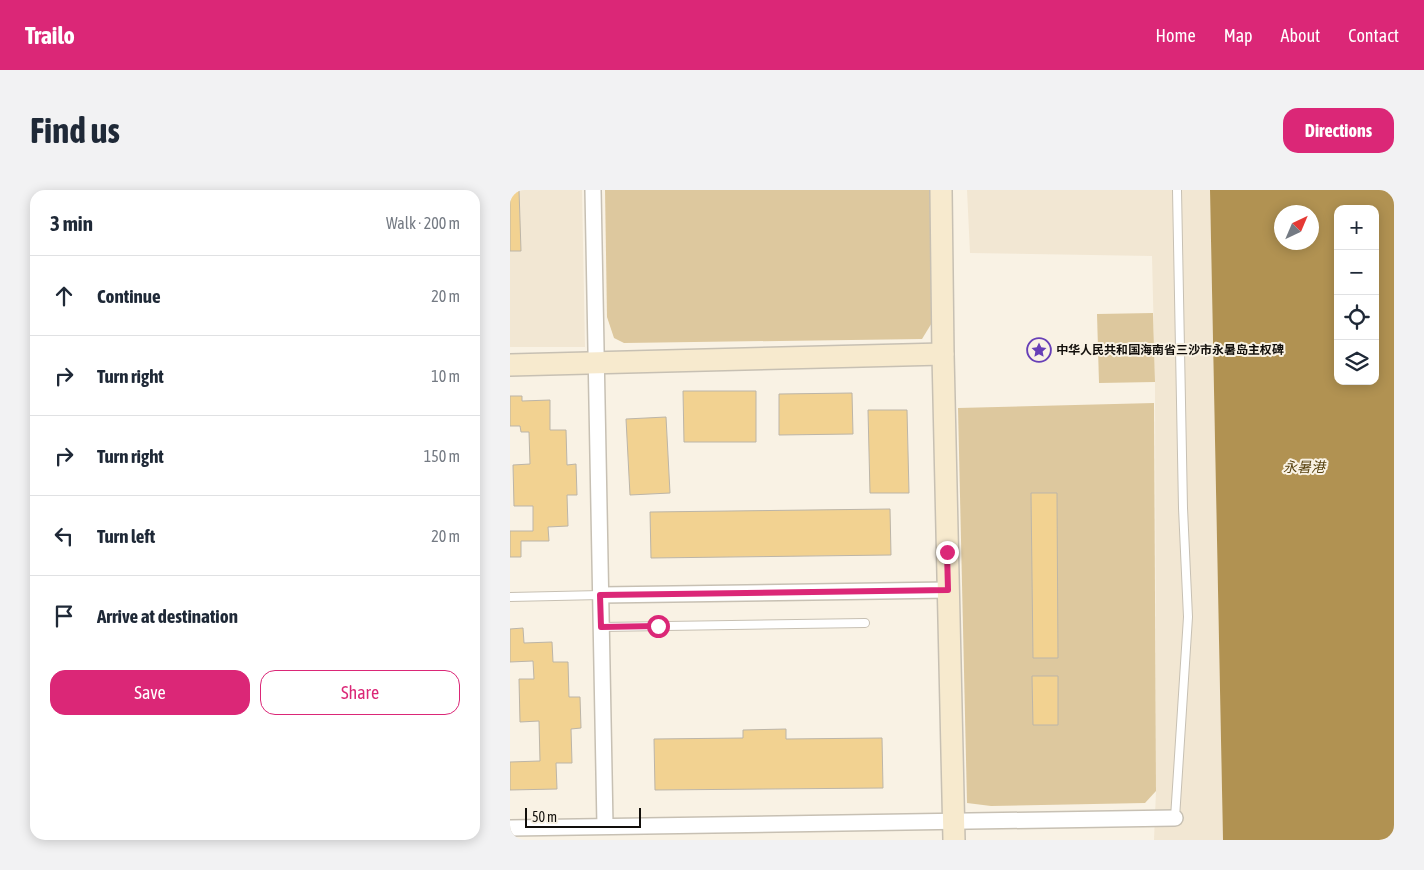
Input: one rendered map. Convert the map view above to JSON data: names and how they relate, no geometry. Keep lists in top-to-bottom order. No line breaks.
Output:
{"water":["永暑港"],"places":{"place":["中华人民共和国海南省三沙市永暑岛主权碑"]},"scale_bar":"50 m","north":"top right","page":{"header":"Trailo","nav":["Home","Map","About","Contact"],"buttons":["Directions",["Save","Share"]],"title":"Find us","heading":["3 min","Walk · 200 m"],"map_buttons":["+","−"],"list":[["Continue","20 m"],["Turn right","10 m"],["Turn right","150 m"],["Turn left","20 m"],"Arrive at destination"],"scale":"50 m"}}
